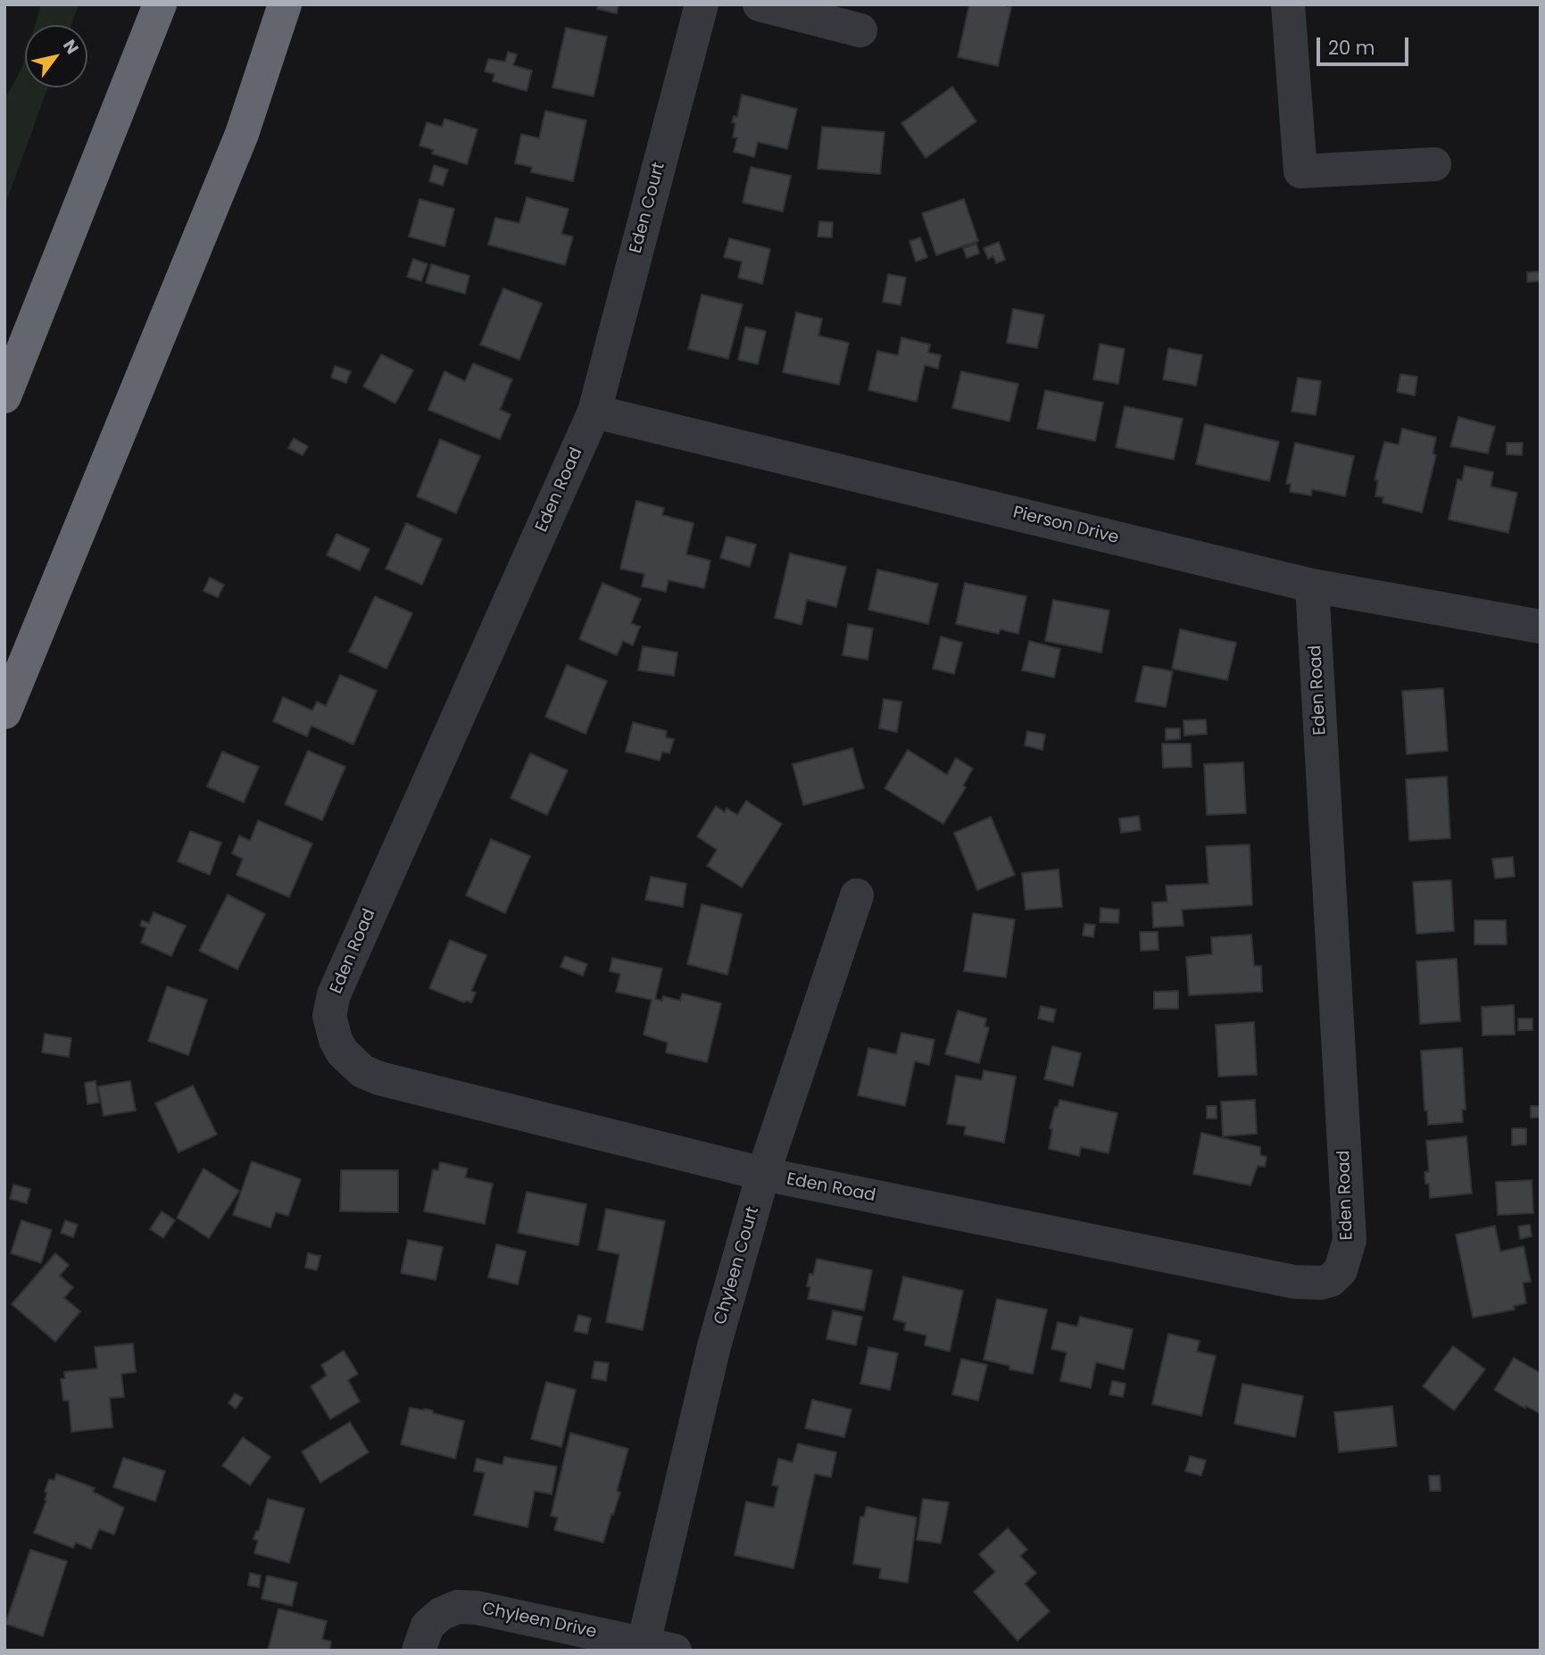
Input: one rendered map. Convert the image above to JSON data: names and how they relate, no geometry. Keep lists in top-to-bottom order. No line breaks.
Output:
{"streets":{"street":["Eden Court","Eden Road","Pierson Drive","Chyleen Court","Chyleen Drive"]},"crossings":[["Eden Court","Eden Road"],["Eden Court","Pierson Drive"],["Eden Road","Pierson Drive"],["Eden Road","Chyleen Court"],["Chyleen Court","Chyleen Drive"]],"scale_bar":"20 m","north":"top right"}
